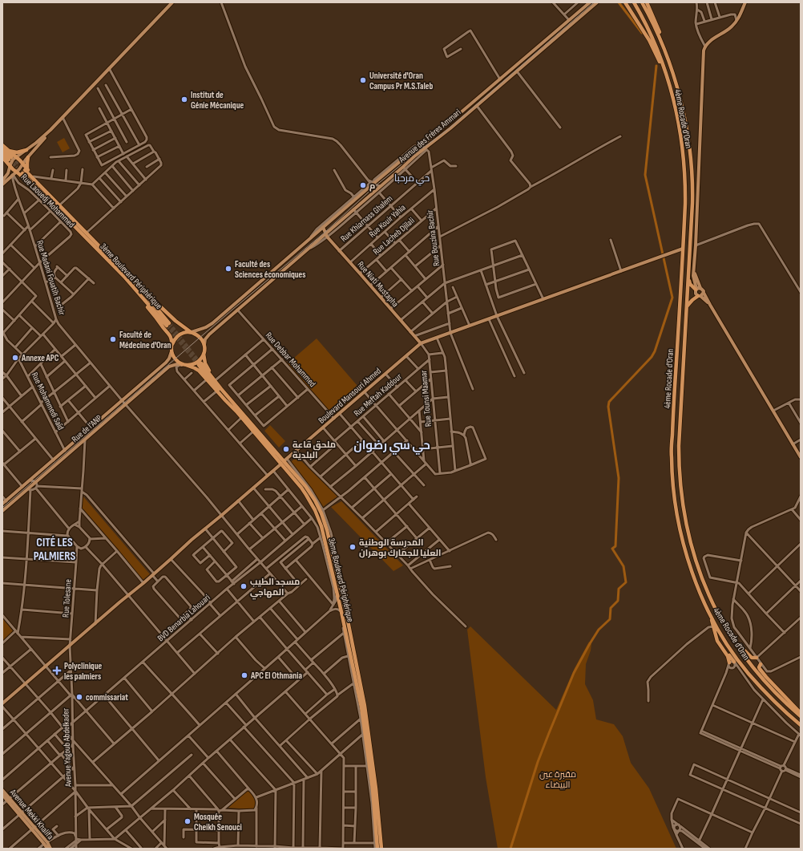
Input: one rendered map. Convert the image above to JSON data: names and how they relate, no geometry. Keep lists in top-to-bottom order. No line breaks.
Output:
{"streets":{"highway":["4ème Rocade d'Oran","3ème Boulevard Périphérique"],"main road":["Avenue des Frères Ammari","Rue Niati Mustapha","Boulevard Mansouri Ahmed","Rue de l'ANP","Avenue Mekki Khalifa"],"street":["Rue Laouedj Mohammed","Rue Khiarnass Ghalem","Rue Kouir Yahia","Rue Lacheb Djilali","Rue Bouzina Bachir","Rue Madani Fouatih Bachir","Rue Debbar Mohammed","Rue Meftah Kaddour","Rue Tounsi Maamar","Rue Mohammedi Saïd","Rue Tolesane","BVD Benarbia Lahouari","Avenue Yagoub Abdelkader"]},"crossings":[["Avenue des Frères Ammari","Rue Bouzina Bachir"],["Avenue des Frères Ammari","3ème Boulevard Périphérique"],["Avenue des Frères Ammari","Rue Niati Mustapha"],["Avenue des Frères Ammari","Rue Debbar Mohammed"],["Avenue des Frères Ammari","Rue de l'ANP"],["Rue Laouedj Mohammed","Rue Madani Fouatih Bachir"],["Rue Khiarnass Ghalem","Rue Bouzina Bachir"],["Rue Khiarnass Ghalem","Rue Niati Mustapha"],["Rue Kouir Yahia","Rue Bouzina Bachir"],["Rue Kouir Yahia","Rue Niati Mustapha"],["Rue Lacheb Djilali","Rue Bouzina Bachir"],["Rue Lacheb Djilali","Rue Niati Mustapha"],["3ème Boulevard Périphérique","Boulevard Mansouri Ahmed"],["3ème Boulevard Périphérique","Rue de l'ANP"],["Rue Madani Fouatih Bachir","Rue de l'ANP"],["Rue Madani Fouatih Bachir","BVD Benarbia Lahouari"],["Rue Niati Mustapha","Boulevard Mansouri Ahmed"],["Rue Niati Mustapha","Rue Tounsi Maamar"],["Rue Debbar Mohammed","Boulevard Mansouri Ahmed"],["Rue Meftah Kaddour","Rue Tounsi Maamar"],["Boulevard Mansouri Ahmed","Rue Tounsi Maamar"],["Rue Mohammedi Saïd","Rue de l'ANP"],["Rue Tolesane","Avenue Yagoub Abdelkader"],["BVD Benarbia Lahouari","Avenue Yagoub Abdelkader"]],"districts":["حي مرحبا","حي سي رضوان","CITÉ LES PALMIERS"],"parks":["مقبرة عين البيضاء"],"places":{"other":["Université d'Oran Campus Pr M.S.Taleb","Institut de Génie Mécanique","م","Faculté des Sciences économiques","Faculté de Médecine d'Oran","Annexe APC","ملحق قاعة البلدية","المدرسة الوطنية العليا للجمارك بوهران","مسجد الطيب المهاجي","APC El Othmania","commissariat","Mosquée Cheikh Senouci"],"health":["Polyclinique les palmiers"]}}
